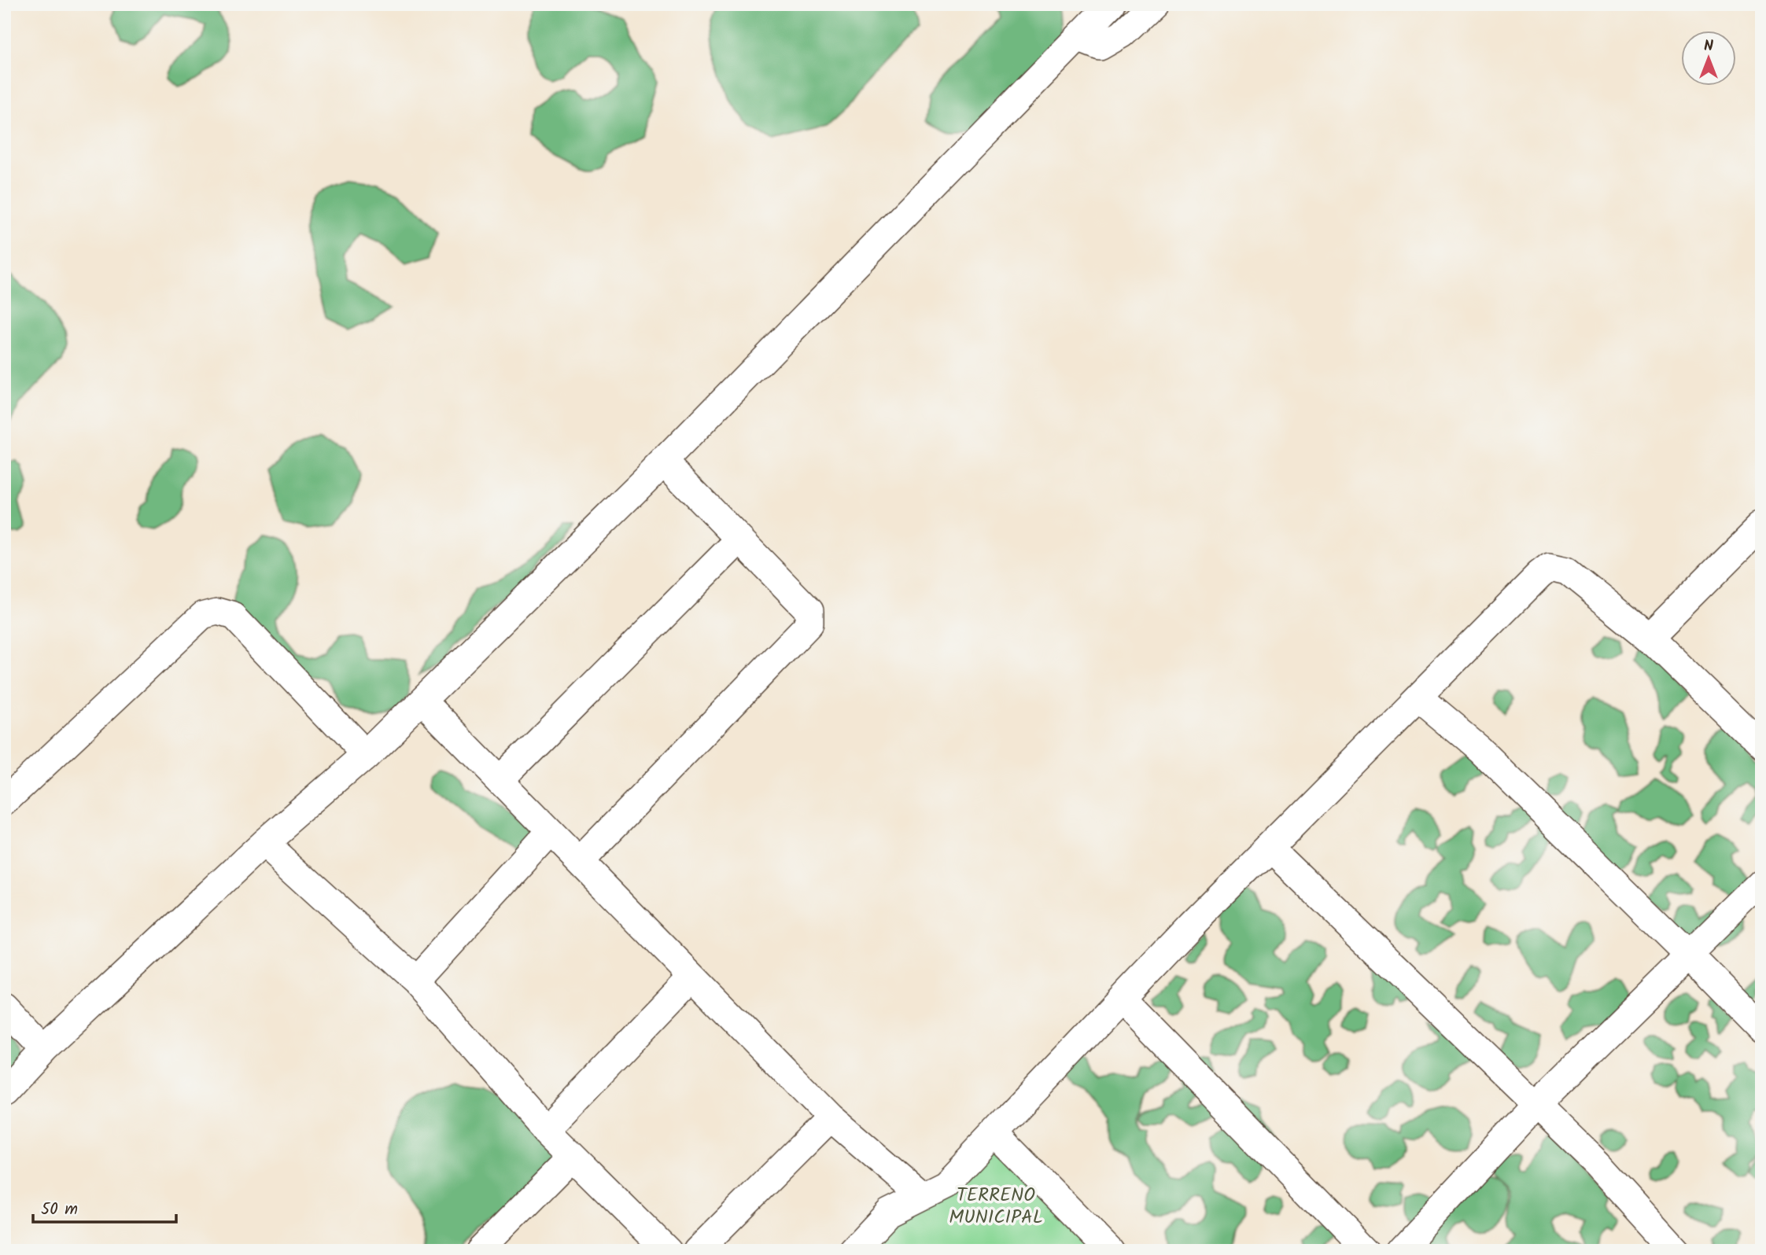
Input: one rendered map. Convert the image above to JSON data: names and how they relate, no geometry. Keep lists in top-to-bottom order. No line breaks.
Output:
{"parks":["TERRENO MUNICIPAL"],"scale_bar":"50 m","north":"top"}
